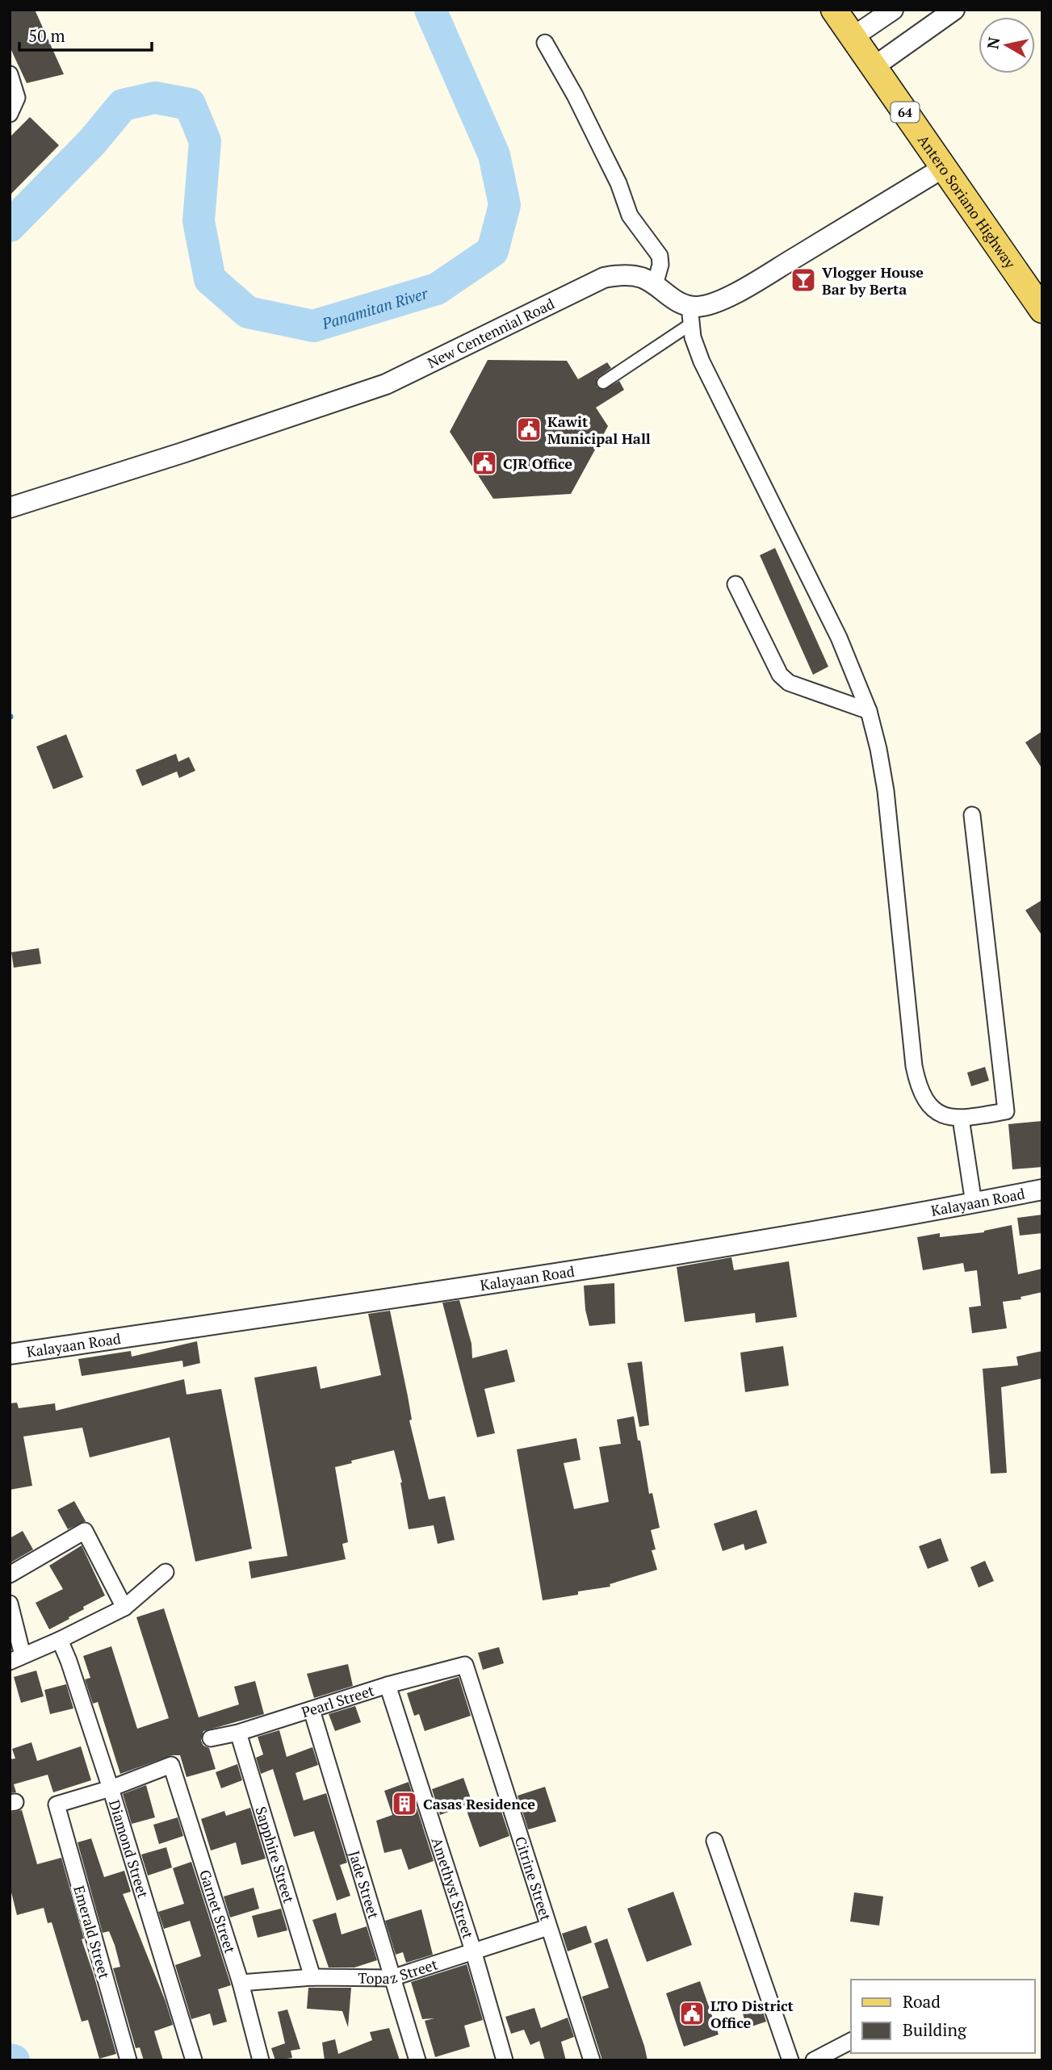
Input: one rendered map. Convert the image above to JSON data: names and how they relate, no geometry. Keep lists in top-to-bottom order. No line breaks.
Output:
{"streets":{"main road":["64","Antero Soriano Highway"],"street":["New Centennial Road","Kalayaan Road","Pearl Street","Diamond Street","Sapphire Street","Citrine Street","Jade Street","Amethyst Street","Garnet Street","Emerald Street","Topaz Street"]},"crossings":[["Pearl Street","Sapphire Street"],["Pearl Street","Citrine Street"],["Pearl Street","Jade Street"],["Pearl Street","Amethyst Street"],["Diamond Street","Garnet Street"],["Diamond Street","Emerald Street"],["Sapphire Street","Topaz Street"],["Citrine Street","Topaz Street"],["Jade Street","Topaz Street"],["Amethyst Street","Topaz Street"],["Garnet Street","Emerald Street"],["Garnet Street","Topaz Street"]],"water":["Panamitan River"],"places":{"bar":["Vlogger House Bar by Berta"],"public building":["Kawit Municipal Hall","CJR Office","LTO District Office"],"building":["Casas Residence"]},"legend":["Road","Building"],"scale_bar":"50 m","north":"left"}
